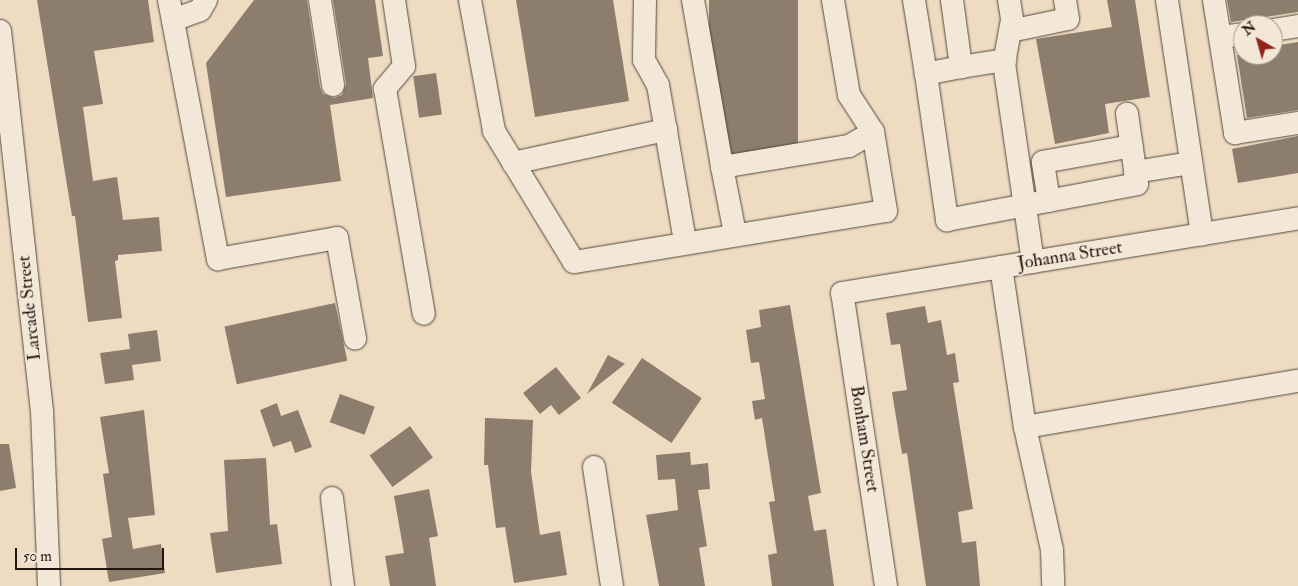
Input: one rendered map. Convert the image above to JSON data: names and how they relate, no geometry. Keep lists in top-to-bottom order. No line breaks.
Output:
{"streets":{"street":["Johanna Street","Larcade Street","Bonham Street"]},"crossings":[["Johanna Street","Bonham Street"]],"scale_bar":"50 m","north":"top left"}
